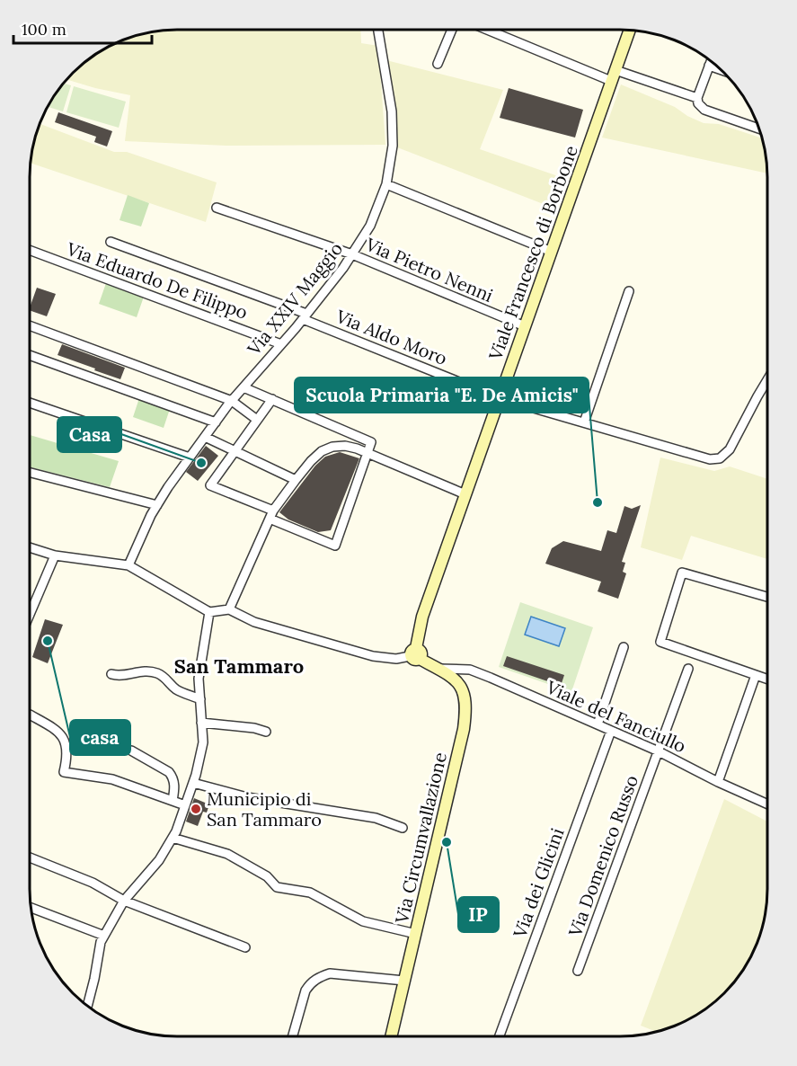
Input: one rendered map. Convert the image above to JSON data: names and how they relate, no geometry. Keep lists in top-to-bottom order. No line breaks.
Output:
{"streets":{"street":["Viale Francesco di Borbone","Via Pietro Nenni","Via Eduardo De Filippo","Via XXIV Maggio","Via Aldo Moro","Viale del Fanciullo","Via Circumvallazione","Via Domenico Russo","Via dei Glicini"]},"crossings":[["Viale Francesco di Borbone","Via Pietro Nenni"],["Viale Francesco di Borbone","Via Aldo Moro"],["Viale Francesco di Borbone","Via Circumvallazione"],["Via Pietro Nenni","Via XXIV Maggio"],["Via Eduardo De Filippo","Via XXIV Maggio"],["Via XXIV Maggio","Via Aldo Moro"],["Viale del Fanciullo","Via Circumvallazione"],["Viale del Fanciullo","Via Domenico Russo"],["Viale del Fanciullo","Via dei Glicini"]],"districts":["San Tammaro"],"places":["Casa","Scuola Primaria \"E. De Amicis\"","casa","Municipio di San Tammaro","IP"],"scale_bar":"100 m"}
